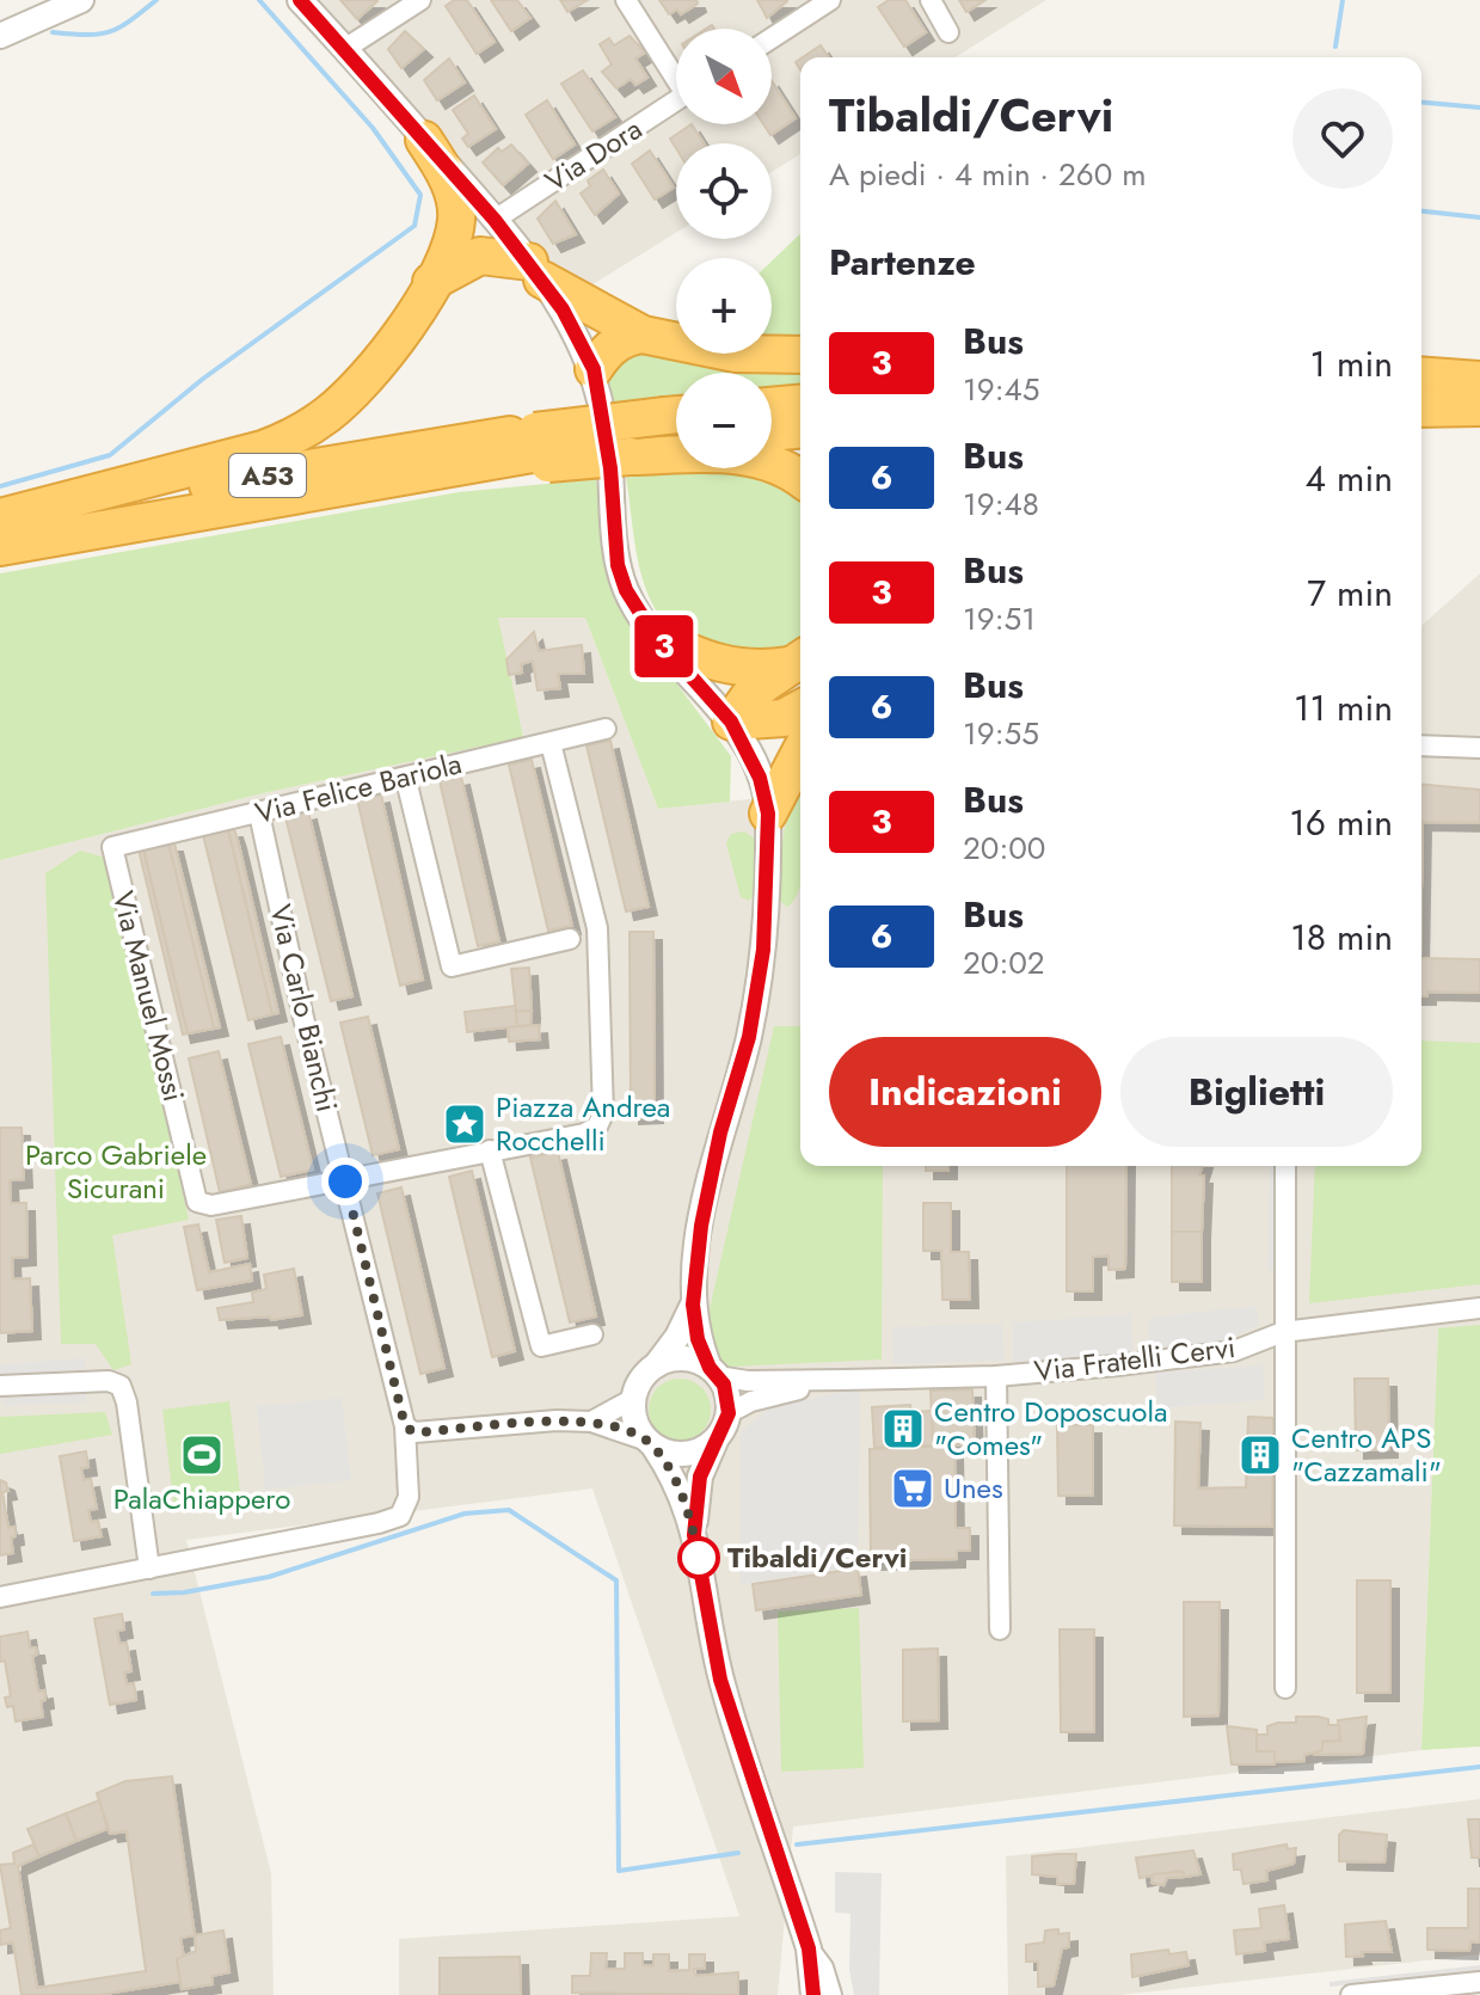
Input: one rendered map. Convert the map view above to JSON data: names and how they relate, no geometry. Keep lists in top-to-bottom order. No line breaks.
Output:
{"streets":{"highway":["A53"],"street":["Via Dora","Via Felice Bariola","Via Manuel Mossi","Via Carlo Bianchi","Via Fratelli Cervi"]},"crossings":[["Via Felice Bariola","Via Manuel Mossi"],["Via Felice Bariola","Via Carlo Bianchi"],["Via Manuel Mossi","Via Carlo Bianchi"]],"parks":["Parco Gabriele Sicurani"],"places":{"place":["Piazza Andrea Rocchelli"],"building":["Centro Doposcuola \"Comes\"","Centro APS \"Cazzamali\""],"sports":["PalaChiappero"],"supermarket":["Unes"],"other":["Tibaldi/Cervi"]},"lines":["bus line 3"],"north":"bottom right","page":{"on_map":"3","map_buttons":["+","−"],"heading":[["Tibaldi/Cervi","A piedi · 4 min · 260 m"],"Partenze"],"list":[{"mark":"3","name":"Bus","note":"19:45","value":"1 min"},{"mark":"6","name":"Bus","note":"19:48","value":"4 min"},{"mark":"3","name":"Bus","note":"19:51","value":"7 min"},{"mark":"6","name":"Bus","note":"19:55","value":"11 min"},{"mark":"3","name":"Bus","note":"20:00","value":"16 min"},{"mark":"6","name":"Bus","note":"20:02","value":"18 min"}],"buttons":["Indicazioni","Biglietti"]}}
